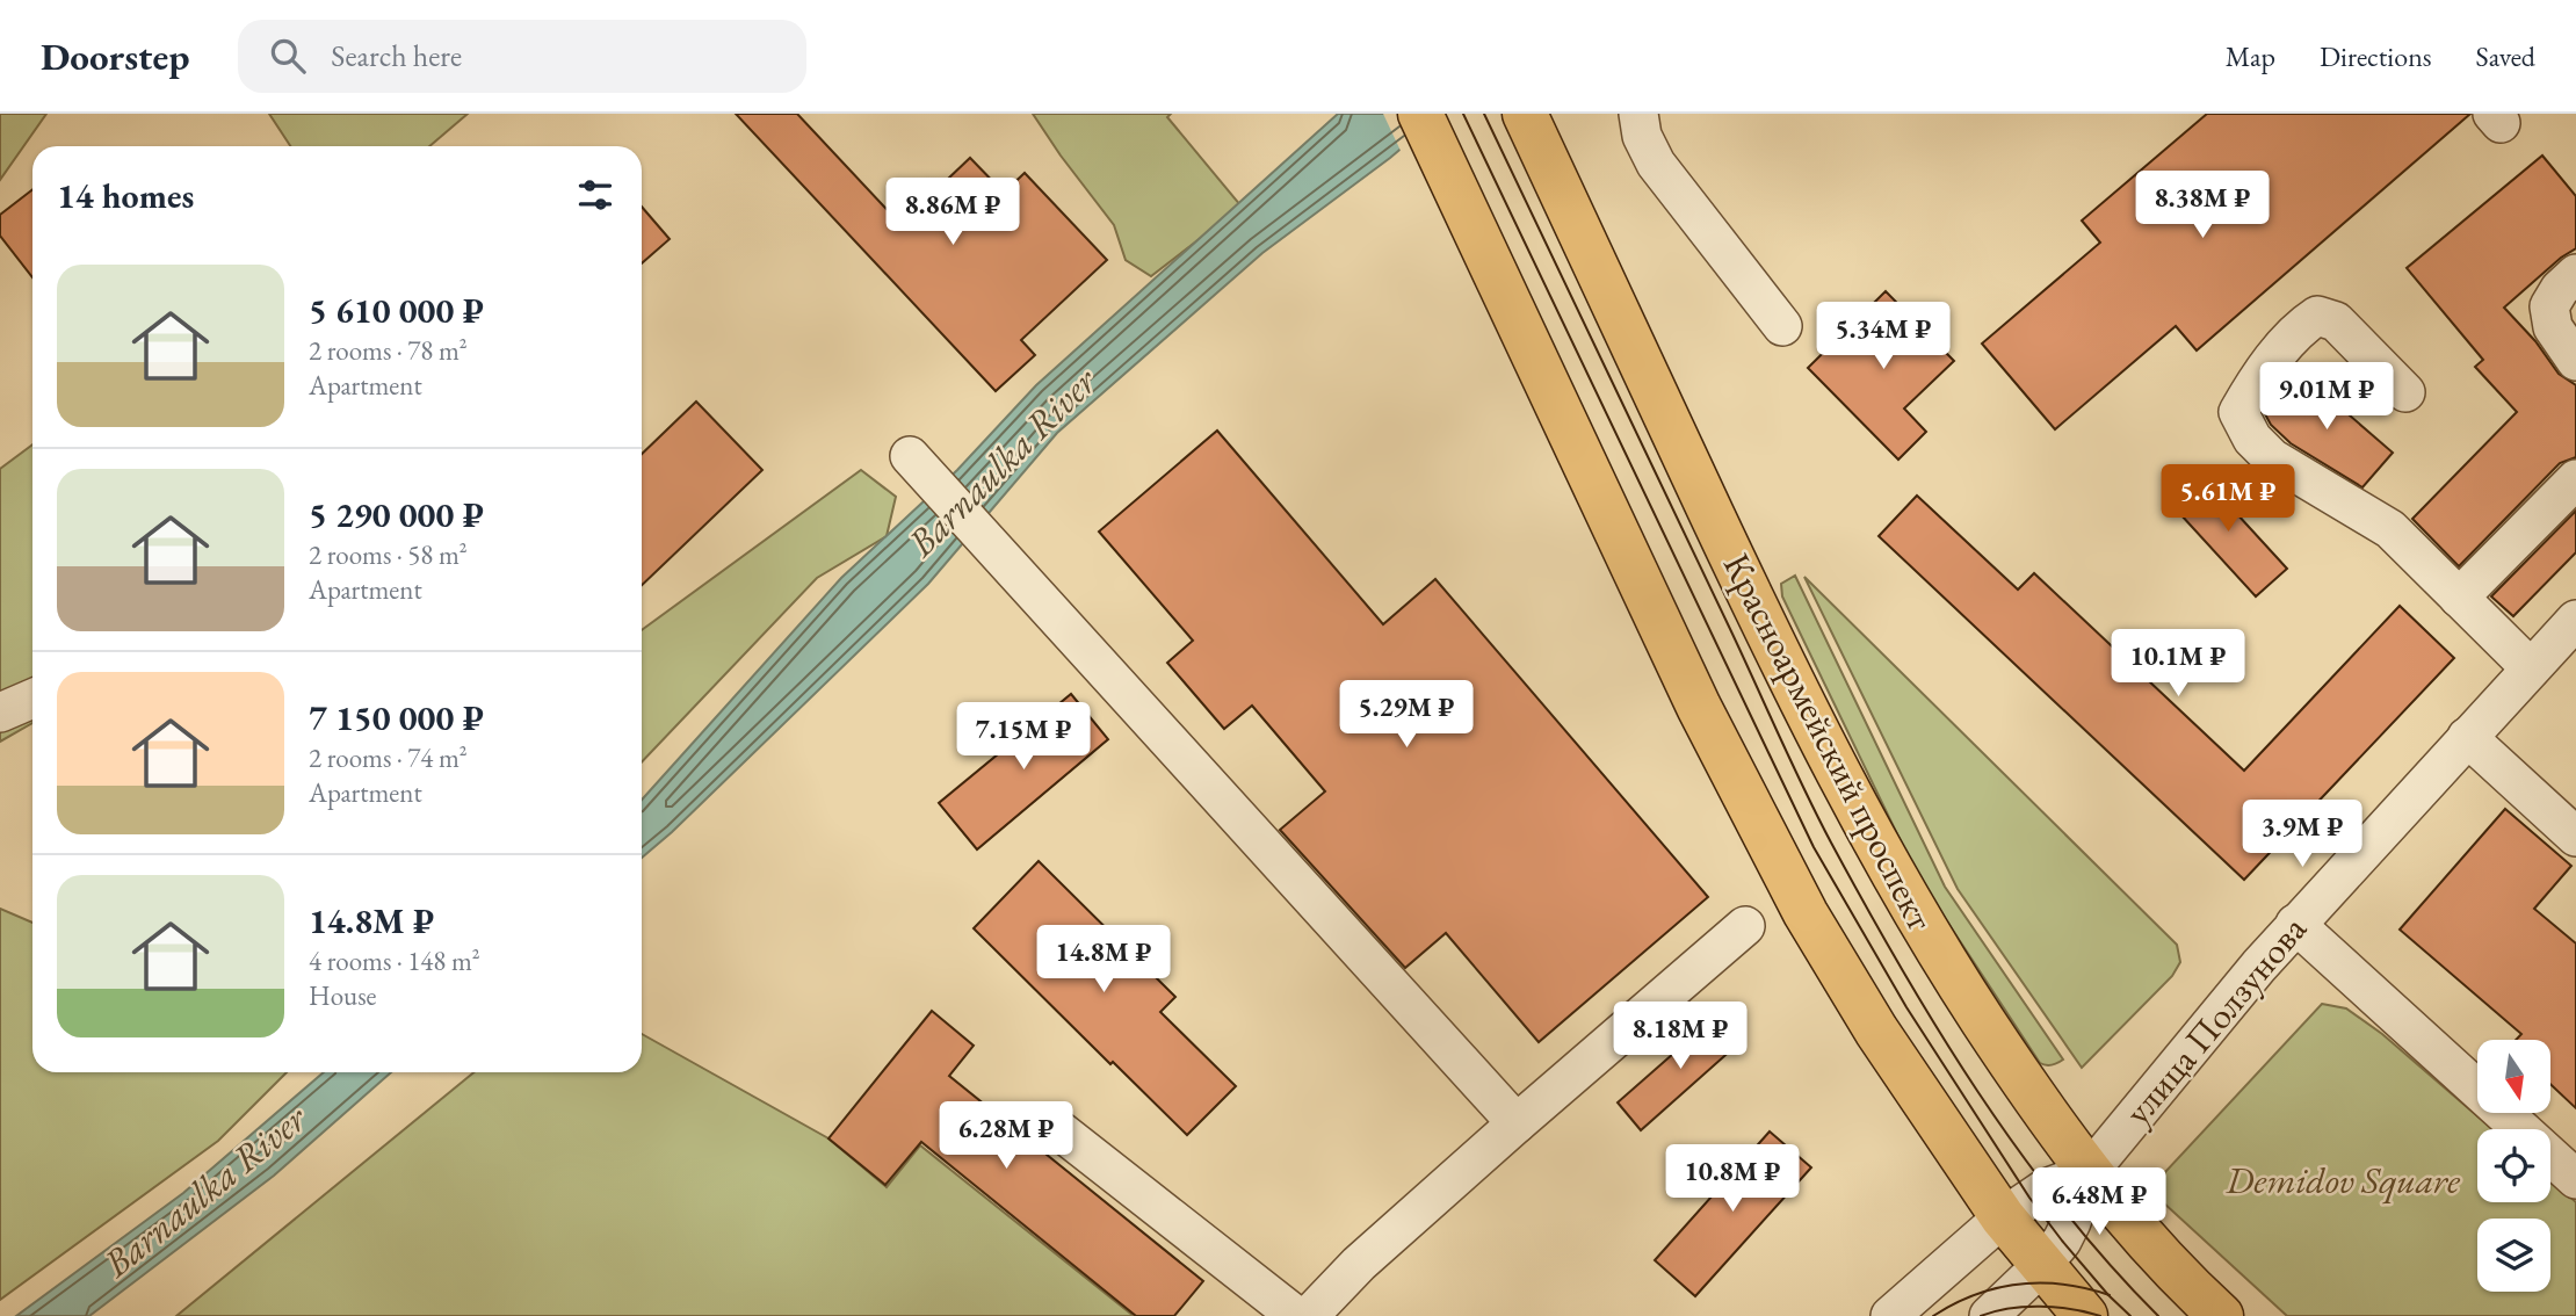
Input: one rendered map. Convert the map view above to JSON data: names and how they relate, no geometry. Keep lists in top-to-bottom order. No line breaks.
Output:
{"streets":{"main road":["Красноармейский проспект"],"street":["улица Ползунова"]},"crossings":[["Красноармейский проспект","улица Ползунова"]],"water":["Barnaulka River"],"parks":["Demidov Square"],"north":"bottom","page":{"header":"Doorstep","search":"Search here","nav":["Map","Directions","Saved"],"heading":"14 homes","price":["8.38M ₽","8.86M ₽","5.34M ₽","9.01M ₽","5.61M ₽","10.1M ₽","5.29M ₽","7.15M ₽","3.9M ₽","14.8M ₽","8.18M ₽","6.28M ₽","10.8M ₽","6.48M ₽"],"list":[{"name":"5 610 000 ₽","note":"2 rooms · 78 m² · Apartment"},{"name":"5 290 000 ₽","note":"2 rooms · 58 m² · Apartment"},{"name":"7 150 000 ₽","note":"2 rooms · 74 m² · Apartment"},{"name":"14.8M ₽","note":"4 rooms · 148 m² · House"}]}}
